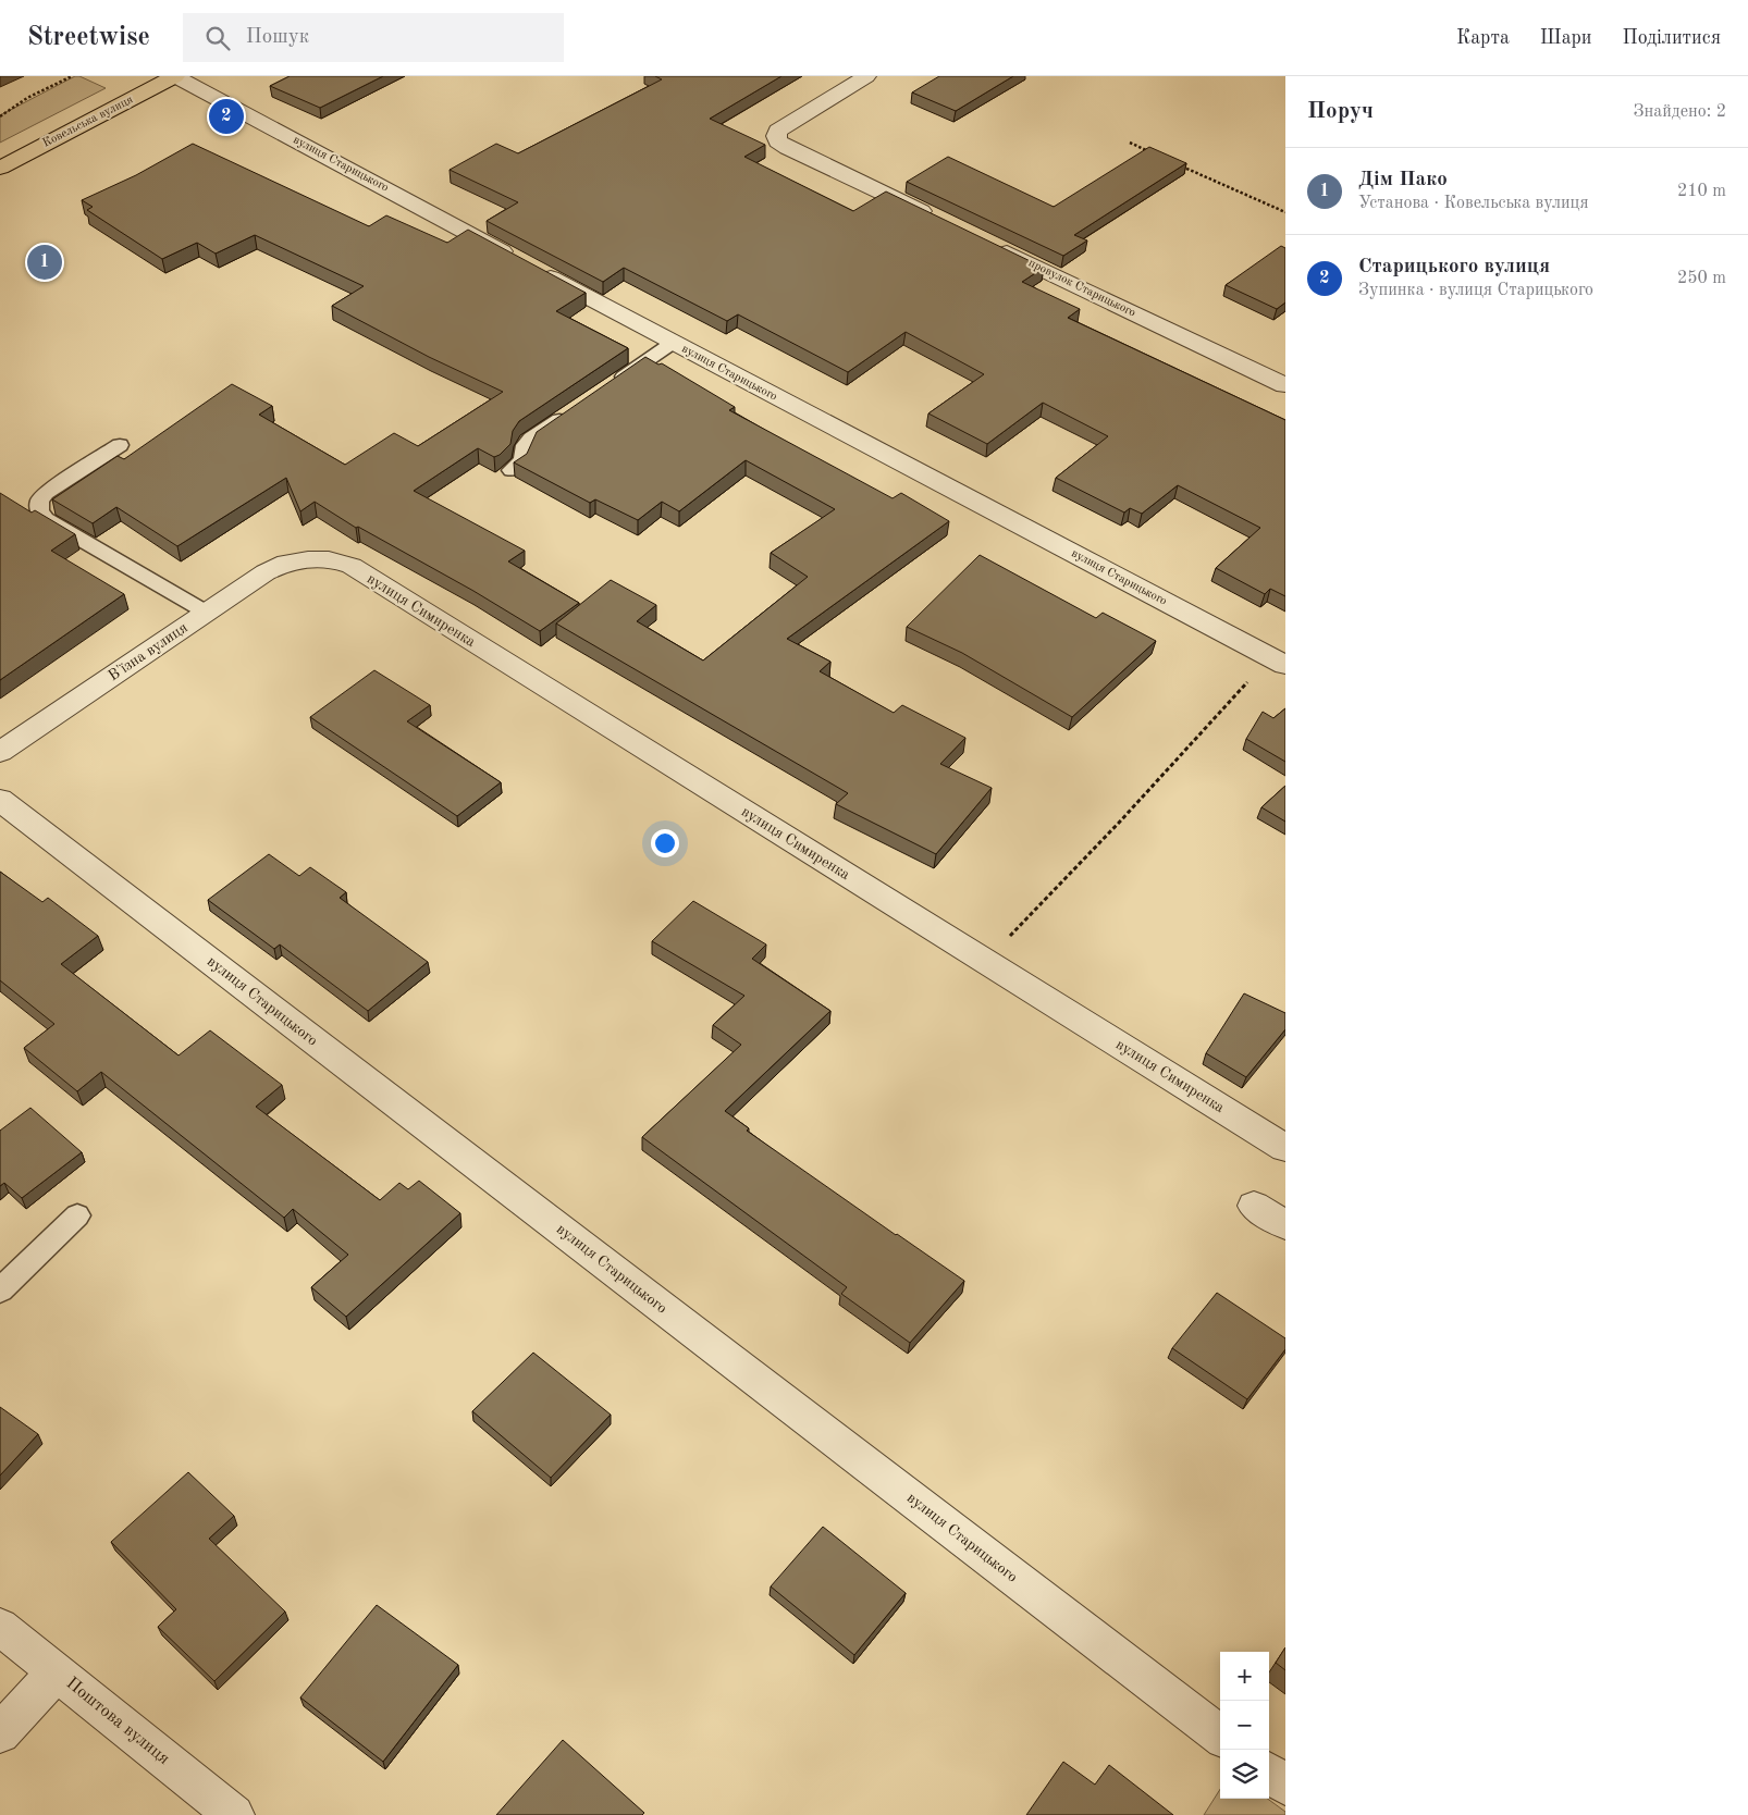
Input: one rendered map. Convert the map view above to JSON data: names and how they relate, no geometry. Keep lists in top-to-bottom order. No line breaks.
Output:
{"streets":{"main road":["Ковельська вулиця"],"street":["вулиця Старицького","провулок Старицького","вулиця Симиренка","В'їзна вулиця","Поштова вулиця"]},"crossings":[["Ковельська вулиця","вулиця Старицького"],["вулиця Симиренка","В'їзна вулиця"]],"page":{"header":"Streetwise","search":"Пошук","nav":["Карта","Шари","Поділитися"],"heading":["Поруч","Знайдено: 2"],"pins":["2","1"],"list":[{"mark":"1","name":"Дім Пако","note":"Установа · Ковельська вулиця","value":"210 m"},{"mark":"2","name":"Старицького вулиця","note":"Зупинка · вулиця Старицького","value":"250 m"}],"map_buttons":["+","−"]}}
